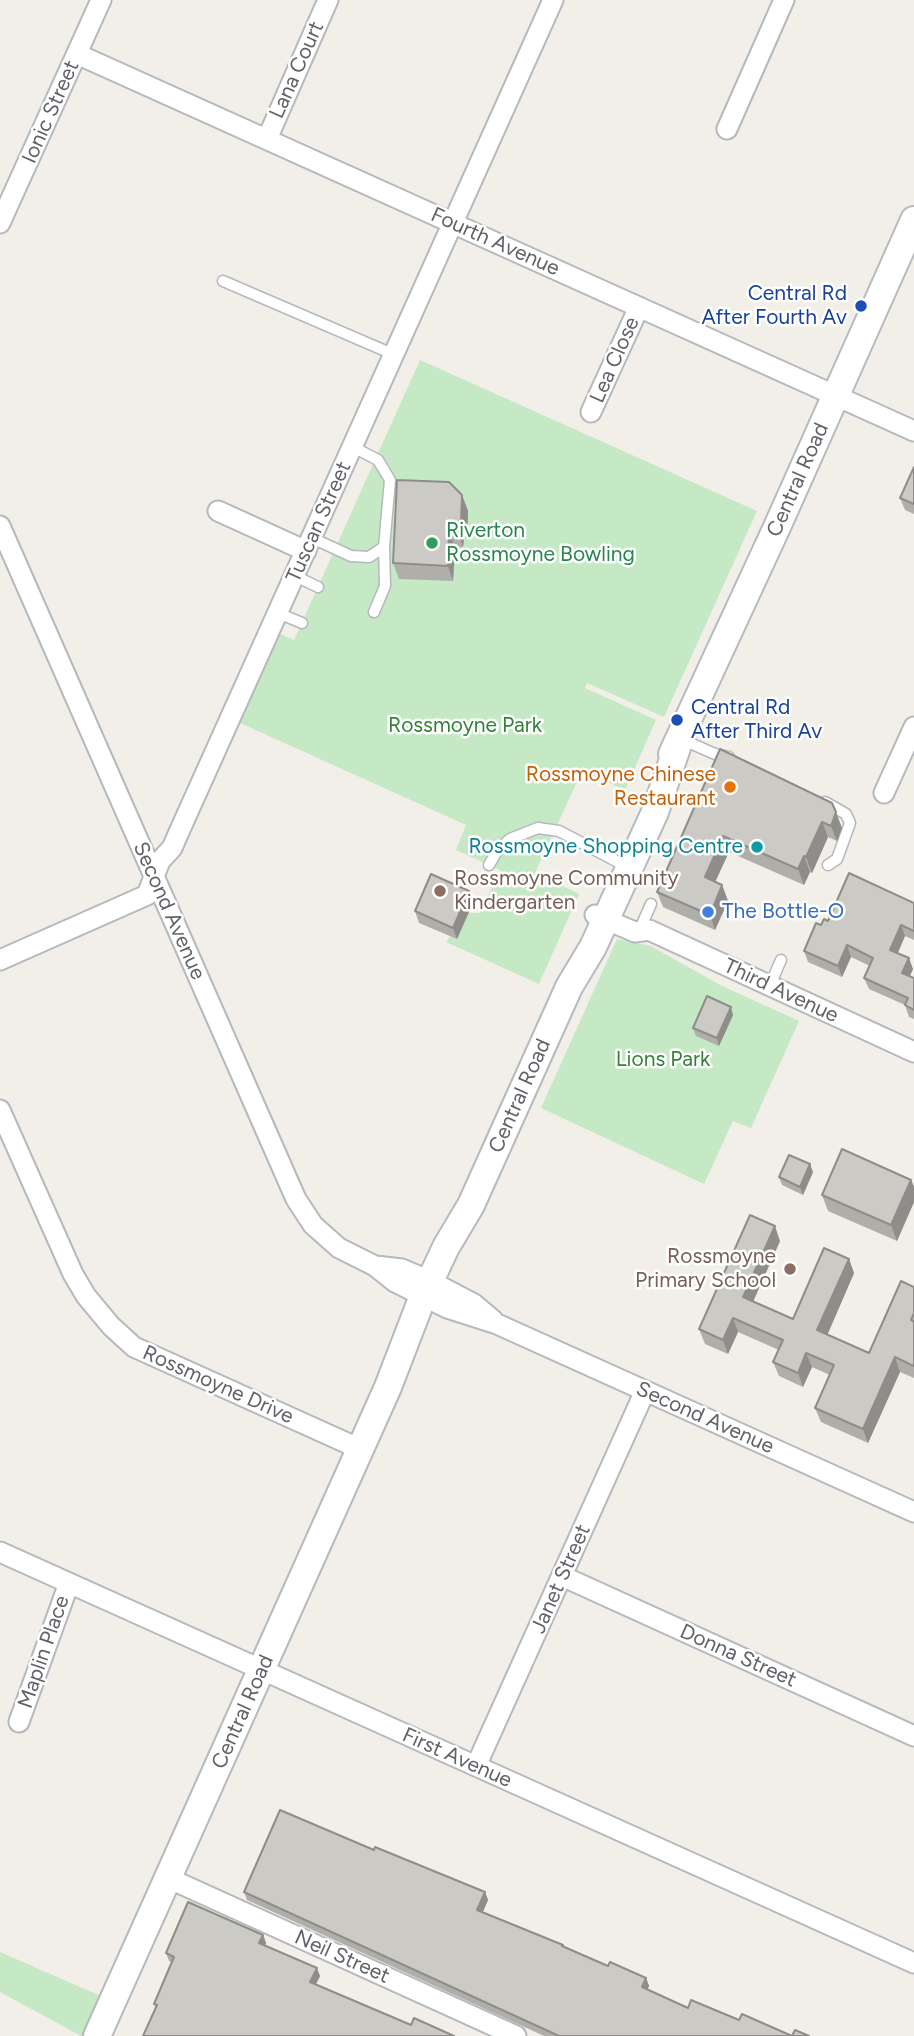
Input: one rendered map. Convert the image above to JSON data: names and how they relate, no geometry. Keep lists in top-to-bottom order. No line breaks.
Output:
{"streets":{"street":["Lana Court","Ionic Street","Fourth Avenue","Lea Close","Central Road","Tuscan Street","Second Avenue","Third Avenue","Rossmoyne Drive","Janet Street","Maplin Place","Donna Street","First Avenue","Neil Street"]},"crossings":[["Lana Court","Fourth Avenue"],["Ionic Street","Fourth Avenue"],["Fourth Avenue","Lea Close"],["Fourth Avenue","Central Road"],["Fourth Avenue","Tuscan Street"],["Central Road","Second Avenue"],["Central Road","Third Avenue"],["Central Road","Rossmoyne Drive"],["Central Road","First Avenue"],["Central Road","Neil Street"],["Tuscan Street","Second Avenue"],["Second Avenue","Janet Street"],["Janet Street","Donna Street"],["Janet Street","First Avenue"],["Maplin Place","First Avenue"]],"parks":["Rossmoyne Park","Lions Park"],"places":["Central Rd After Fourth Av","Riverton Rossmoyne Bowling","Central Rd After Third Av","Rossmoyne Chinese Restaurant","Rossmoyne Shopping Centre","Rossmoyne Community Kindergarten","The Bottle-O","Rossmoyne Primary School"]}
